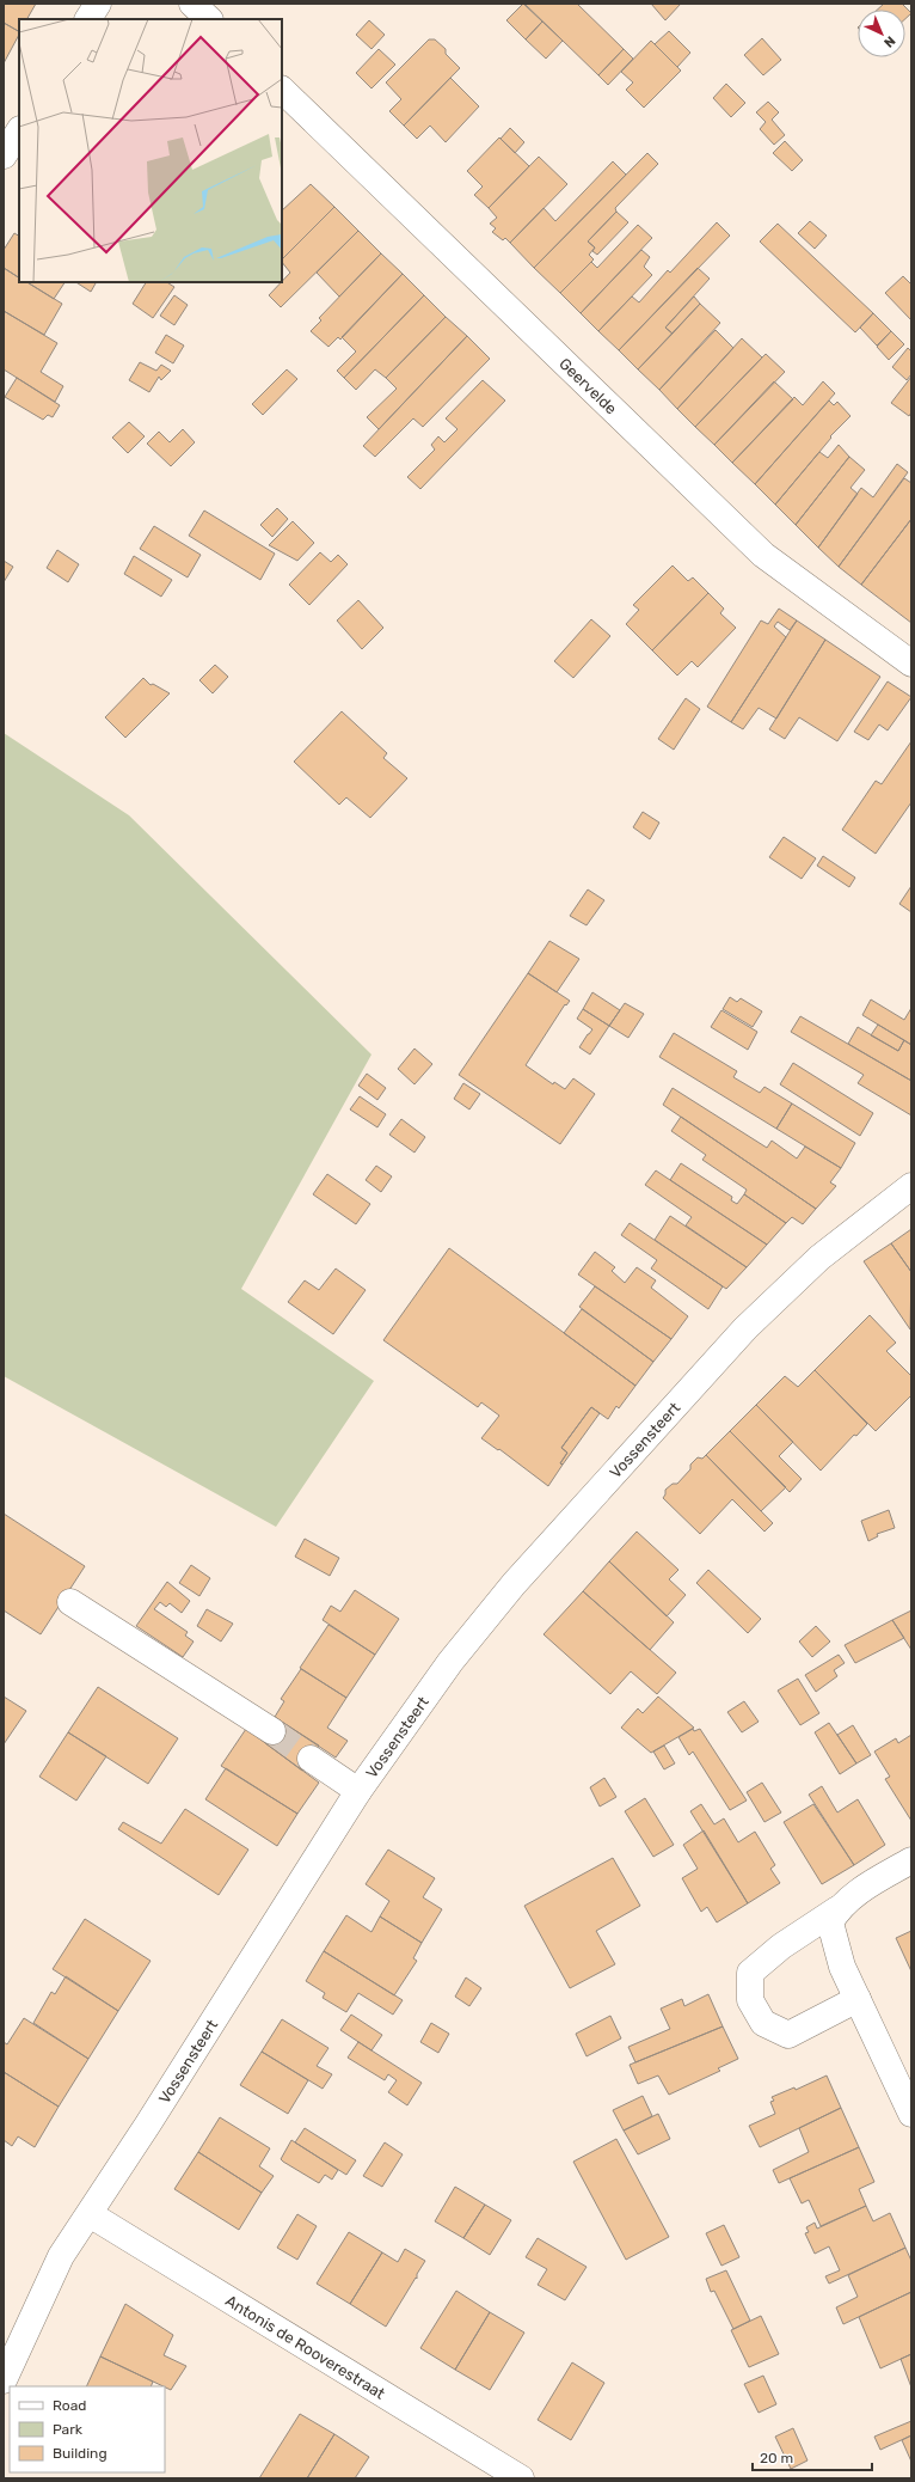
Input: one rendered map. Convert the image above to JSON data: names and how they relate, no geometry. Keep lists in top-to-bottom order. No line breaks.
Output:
{"streets":{"street":["Geervelde","Vossensteert","Antonis de Rooverestraat"]},"crossings":[["Vossensteert","Antonis de Rooverestraat"]],"legend":["Road","Park","Building"],"scale_bar":"20 m","north":"bottom right"}
